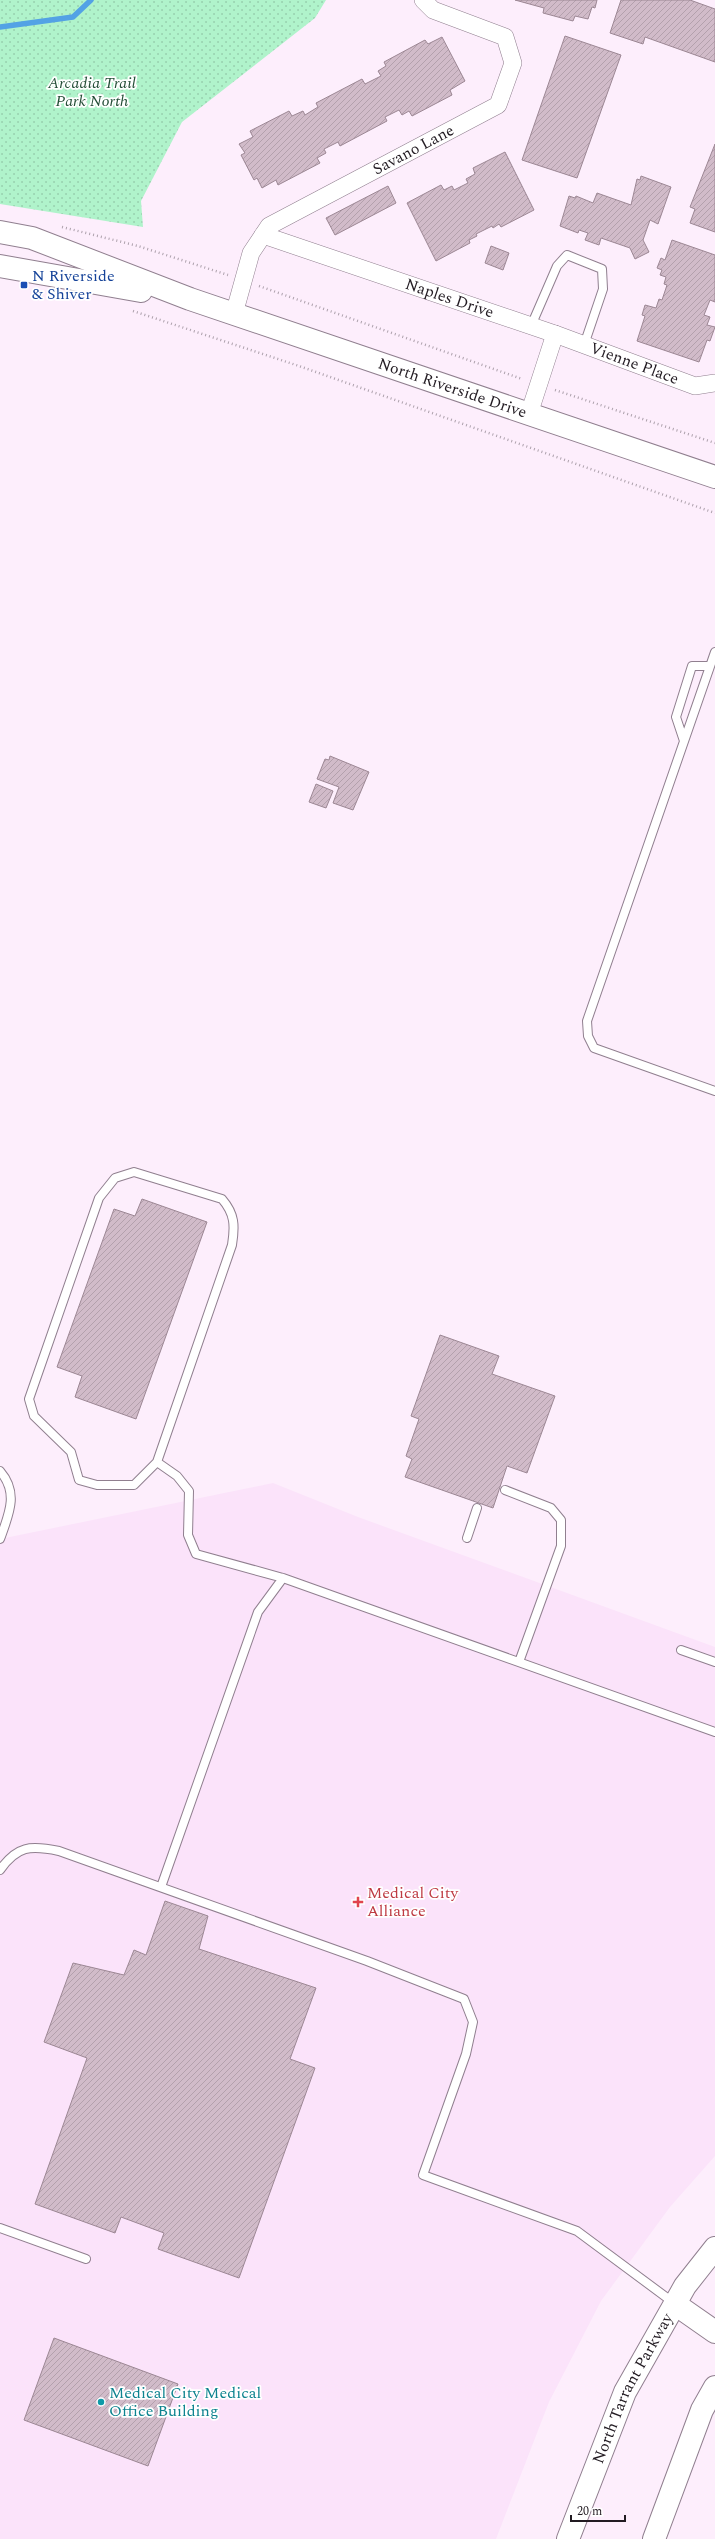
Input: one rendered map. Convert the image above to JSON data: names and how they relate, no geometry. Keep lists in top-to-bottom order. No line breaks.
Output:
{"streets":{"main road":["North Riverside Drive","North Tarrant Parkway"],"street":["Savano Lane","Naples Drive","Vienne Place"]},"crossings":[["Savano Lane","Naples Drive"],["Savano Lane","North Riverside Drive"],["Naples Drive","Vienne Place"]],"parks":["Arcadia Trail Park North"],"places":{"transit":["N Riverside & Shiver"],"health":["Medical City Alliance"],"other":["Medical City Medical Office Building"]},"scale_bar":"20 m"}
